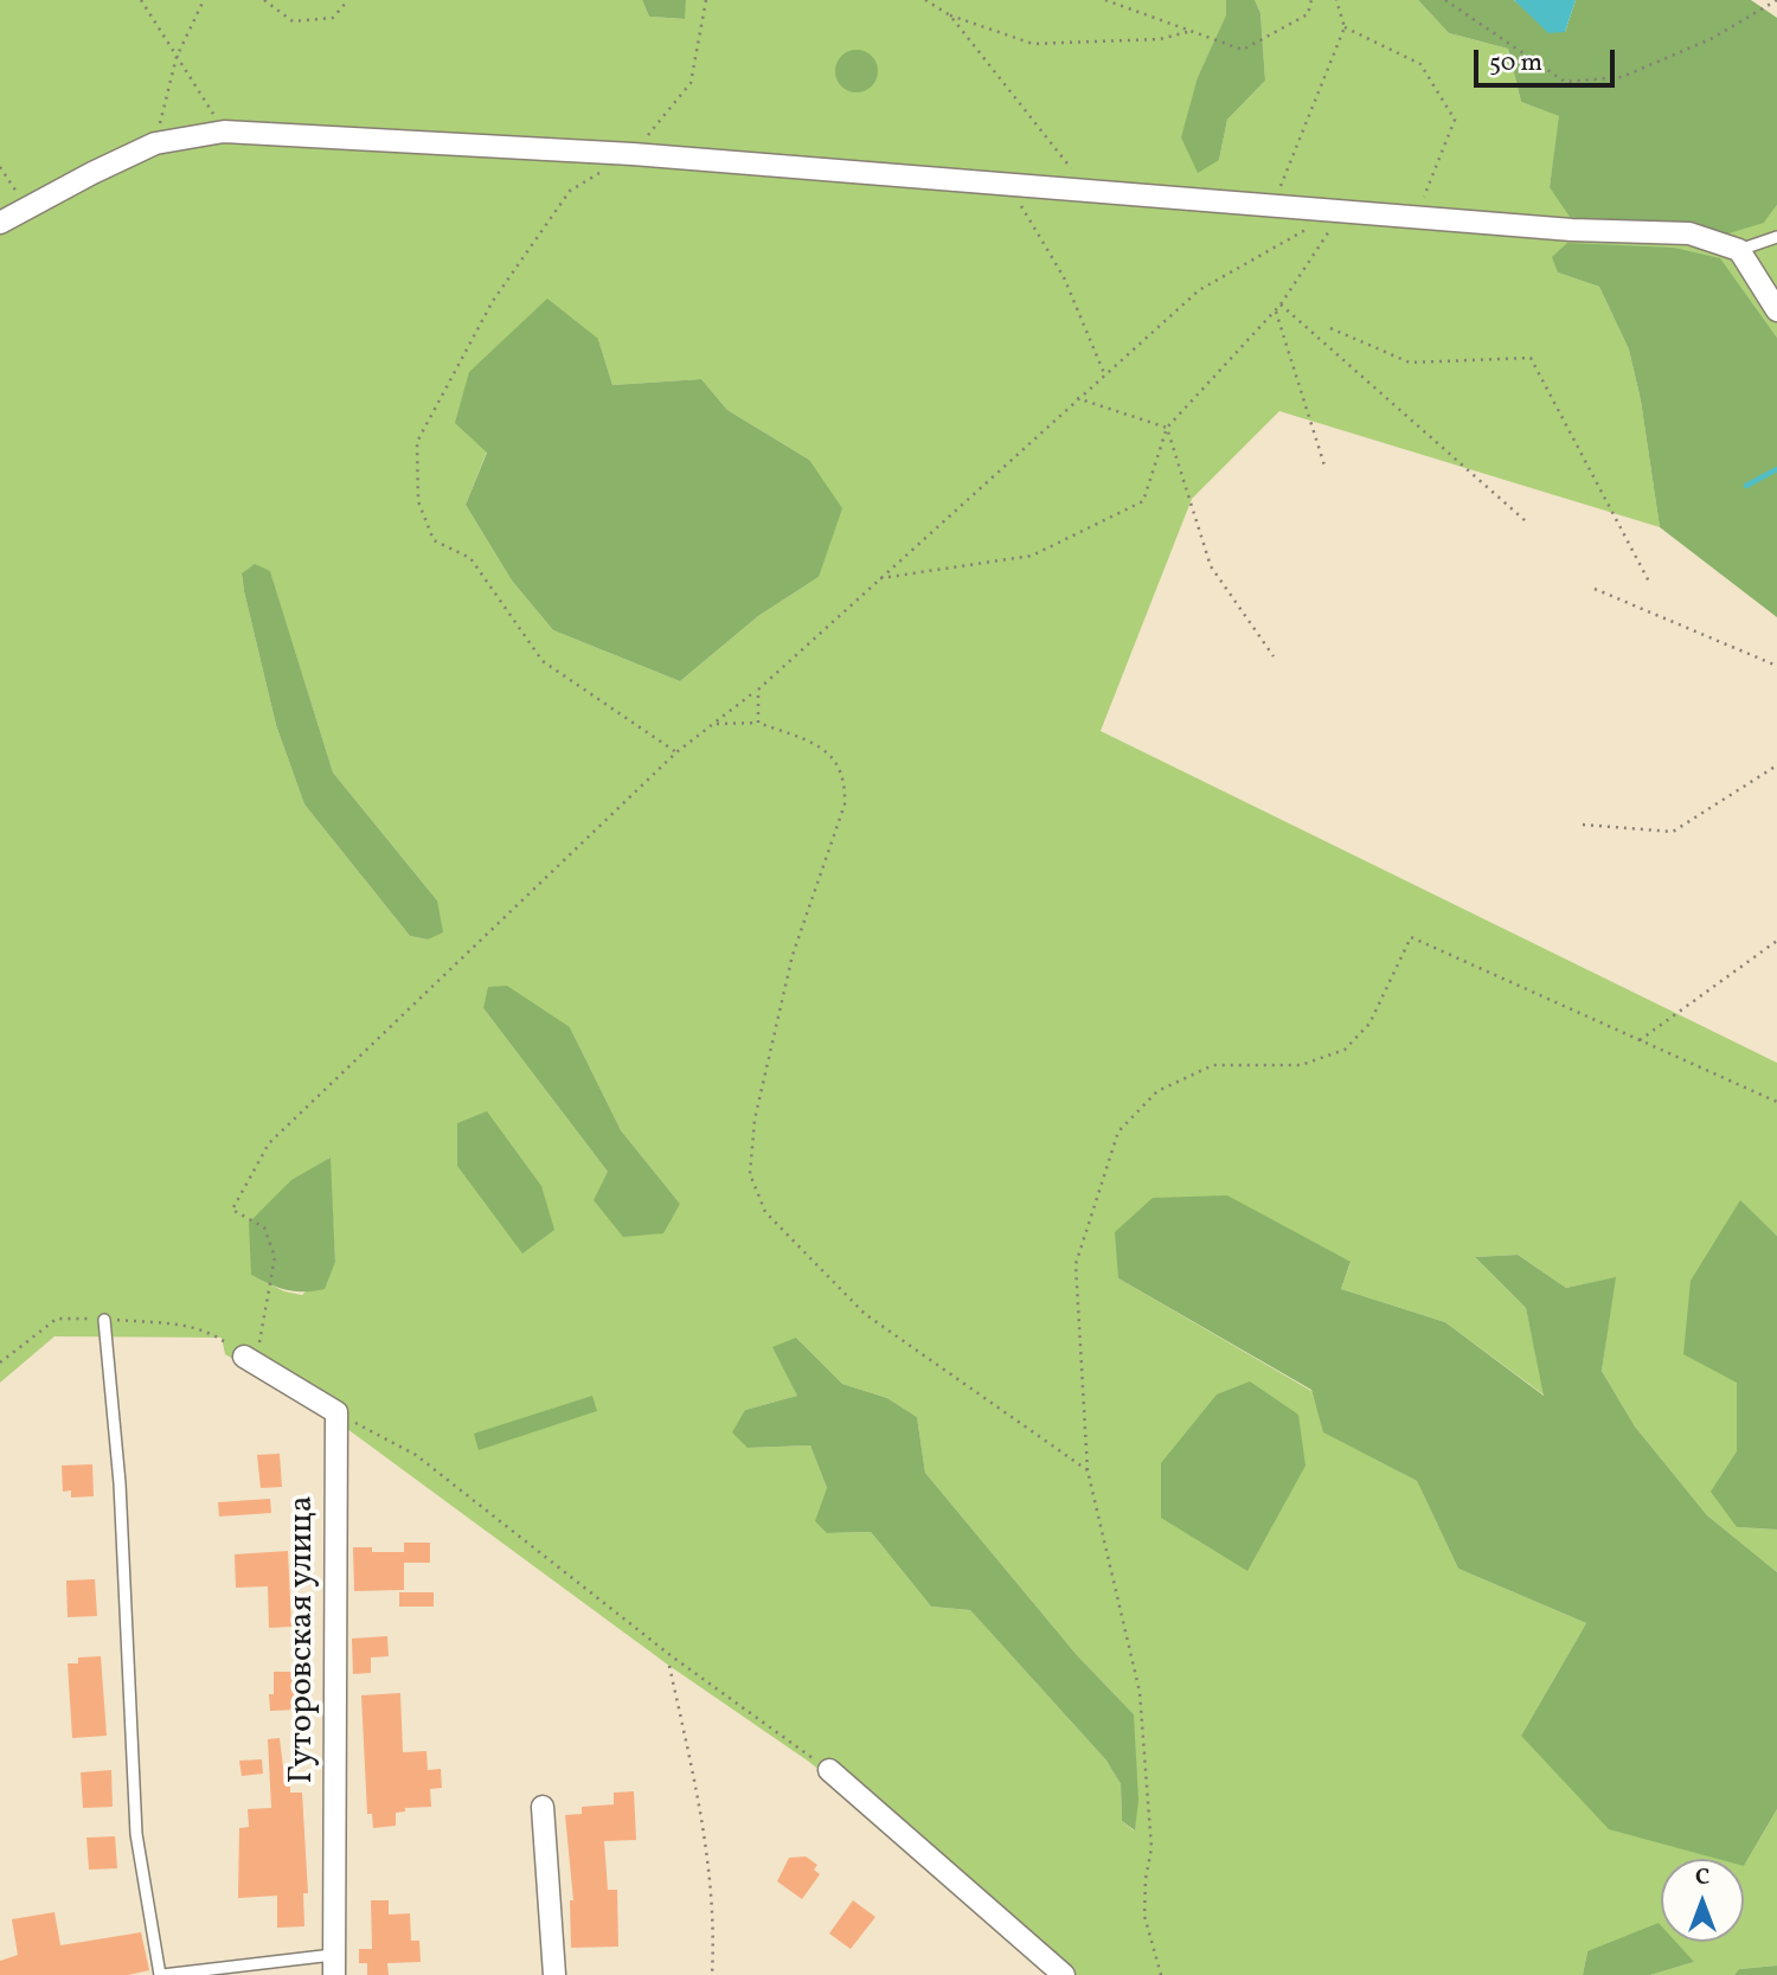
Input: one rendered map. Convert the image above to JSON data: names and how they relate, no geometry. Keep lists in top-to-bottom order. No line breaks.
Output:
{"streets":{"street":["Гуторовская улица"]},"scale_bar":"50 m","north":"top"}
